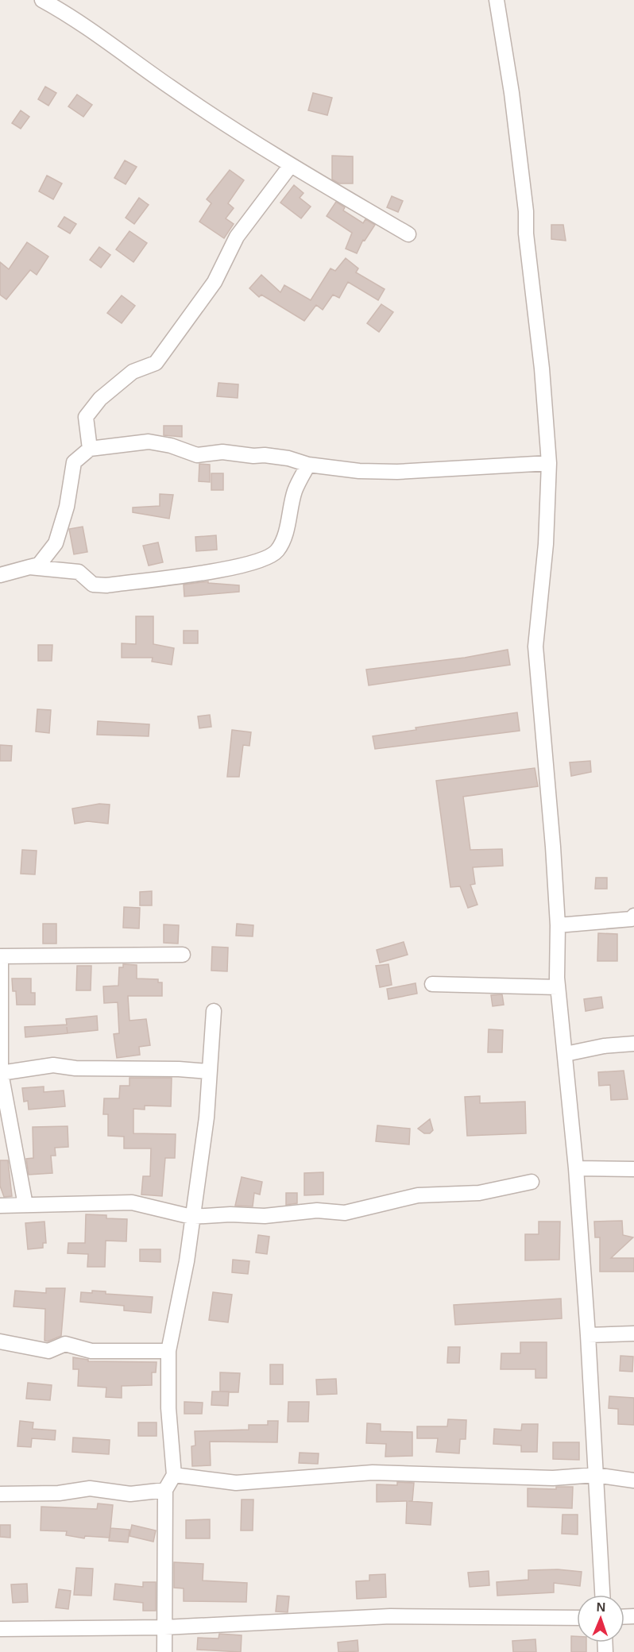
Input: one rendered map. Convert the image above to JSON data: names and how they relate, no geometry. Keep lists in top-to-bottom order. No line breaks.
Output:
{"north":"top"}
